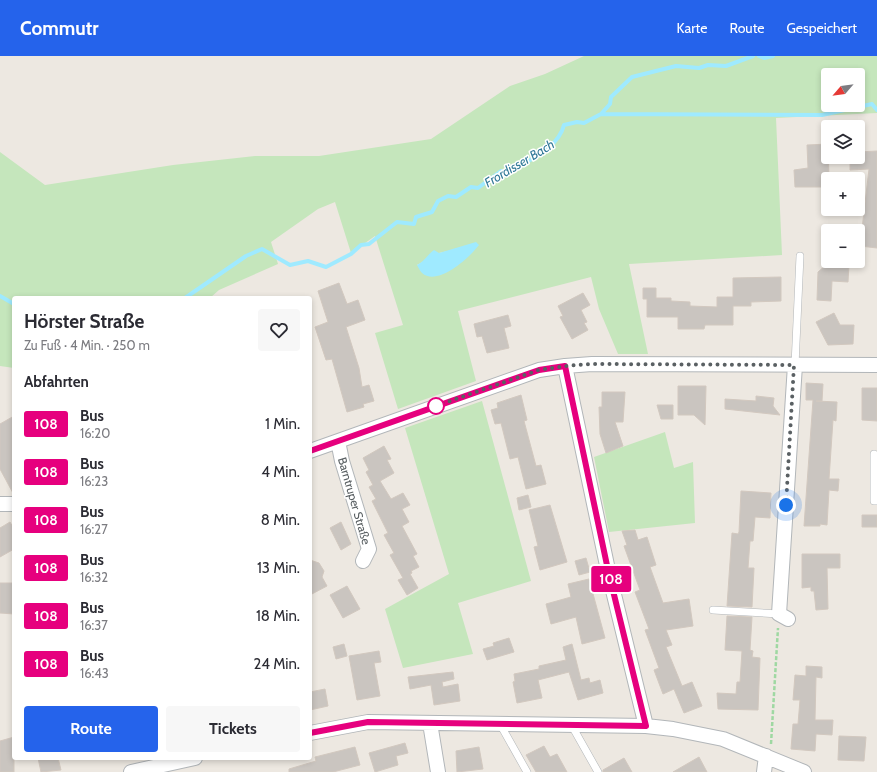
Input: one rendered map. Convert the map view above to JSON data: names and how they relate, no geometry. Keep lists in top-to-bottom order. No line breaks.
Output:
{"streets":{"street":["Barntruper Straße"]},"water":["Frordisser Bach"],"lines":["bus line 108"],"north":"bottom left","page":{"header":"Commutr","nav":["Karte","Route","Gespeichert"],"on_map":"108","map_buttons":["+","−"],"heading":[["Hörster Straße","Zu Fuß · 4 Min. · 250 m"],"Abfahrten"],"list":[{"mark":"108","name":"Bus","note":"16:20","value":"1 Min."},{"mark":"108","name":"Bus","note":"16:23","value":"4 Min."},{"mark":"108","name":"Bus","note":"16:27","value":"8 Min."},{"mark":"108","name":"Bus","note":"16:32","value":"13 Min."},{"mark":"108","name":"Bus","note":"16:37","value":"18 Min."},{"mark":"108","name":"Bus","note":"16:43","value":"24 Min."}],"buttons":["Route","Tickets"]}}
